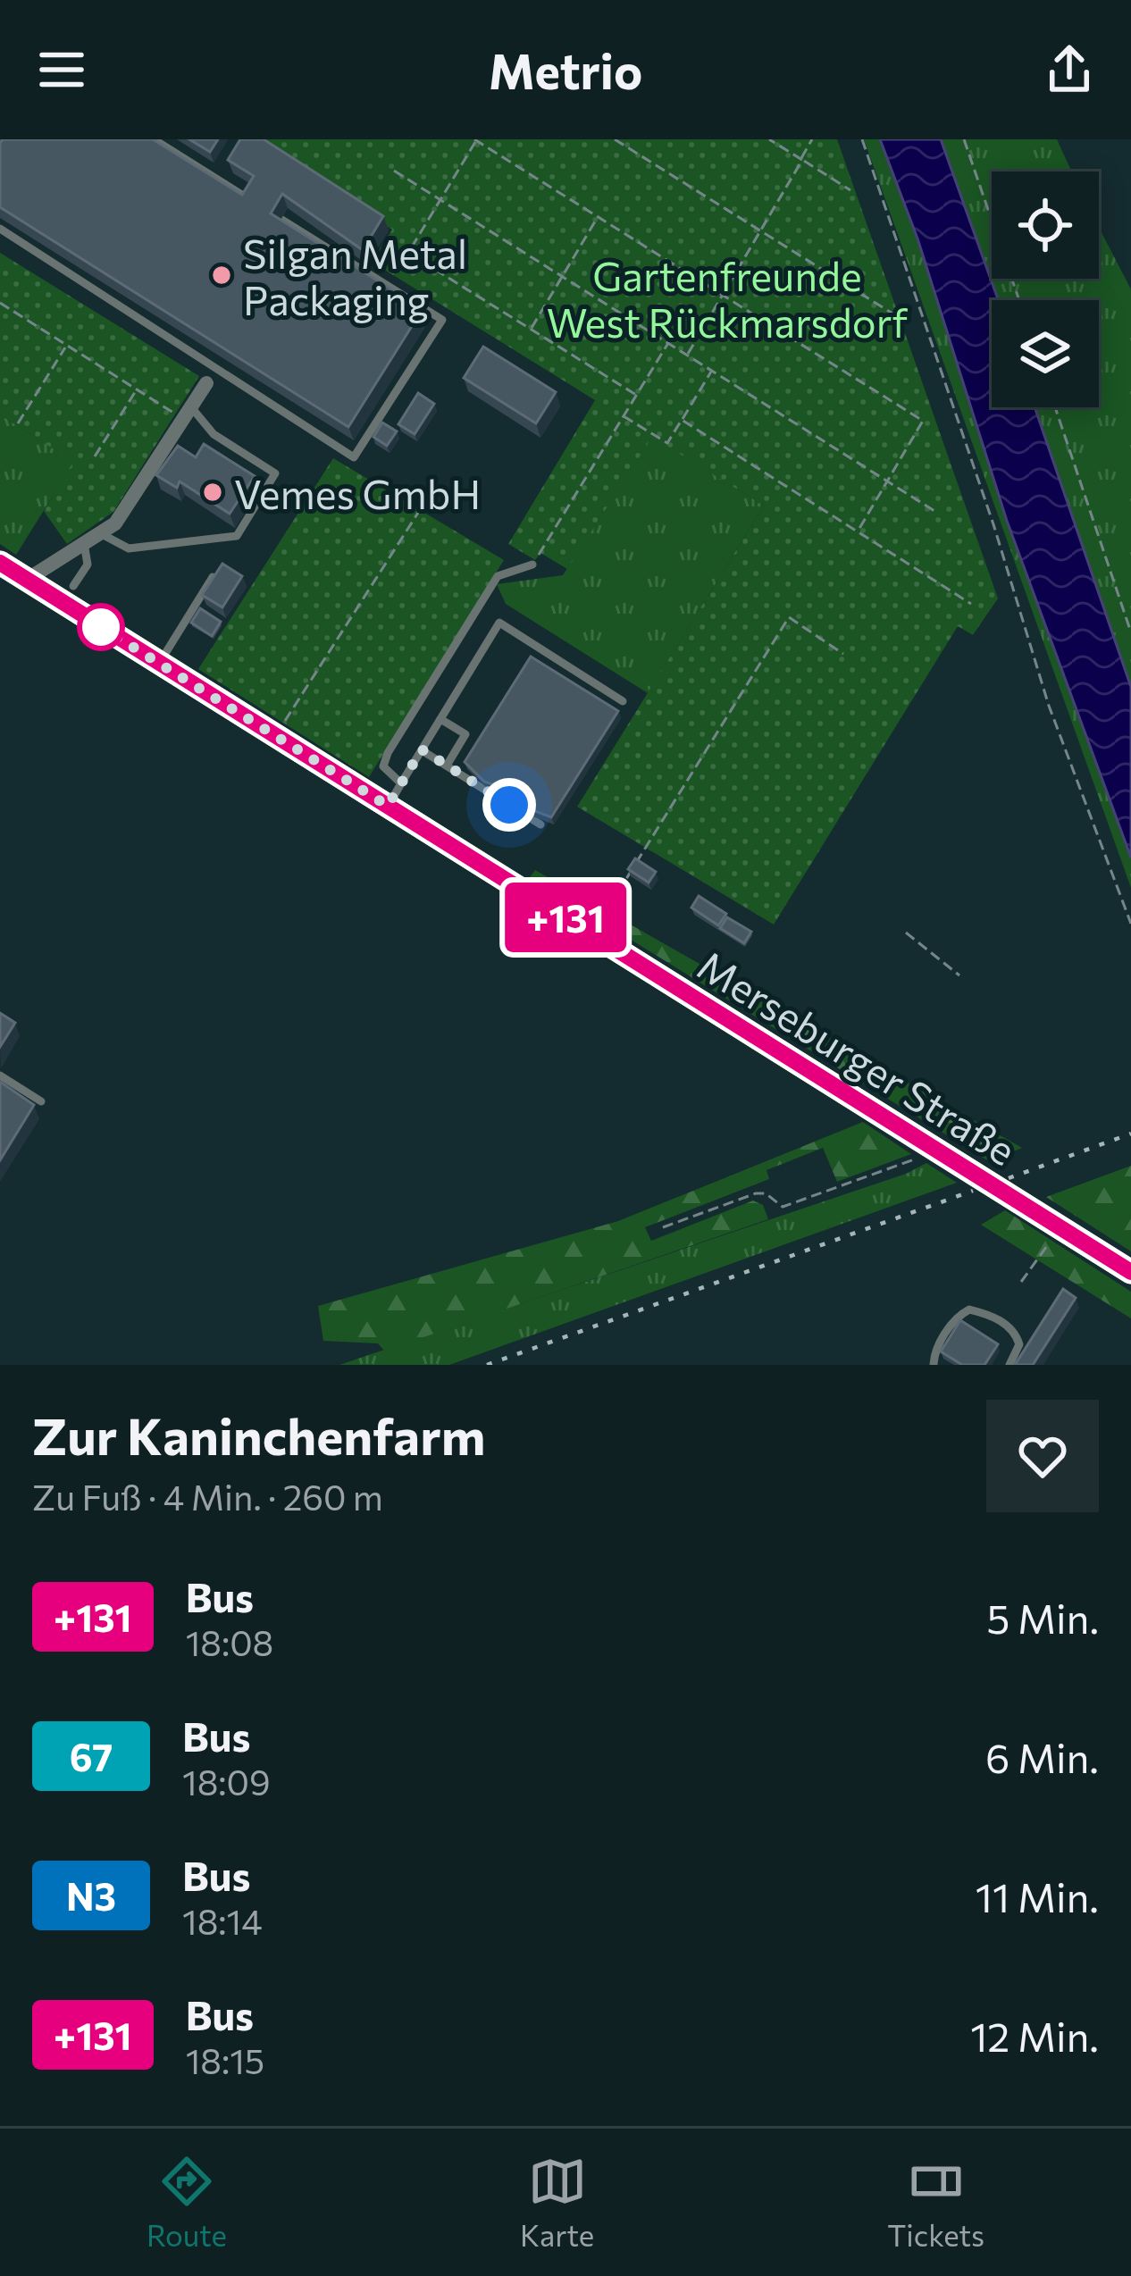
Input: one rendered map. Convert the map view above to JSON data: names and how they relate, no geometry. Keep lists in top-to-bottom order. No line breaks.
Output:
{"streets":{"main road":["Merseburger Straße"]},"parks":["Gartenfreunde West Rückmarsdorf"],"places":["Silgan Metal Packaging","Vemes GmbH"],"lines":["bus line +131"],"page":{"header":"Metrio","on_map":"+131","heading":["Zur Kaninchenfarm","Zu Fuß · 4 Min. · 260 m"],"list":[{"mark":"+131","name":"Bus","note":"18:08","value":"5 Min."},{"mark":"67","name":"Bus","note":"18:09","value":"6 Min."},{"mark":"N3","name":"Bus","note":"18:14","value":"11 Min."},{"mark":"+131","name":"Bus","note":"18:15","value":"12 Min."}],"tabs":["Route","Karte","Tickets"]}}
